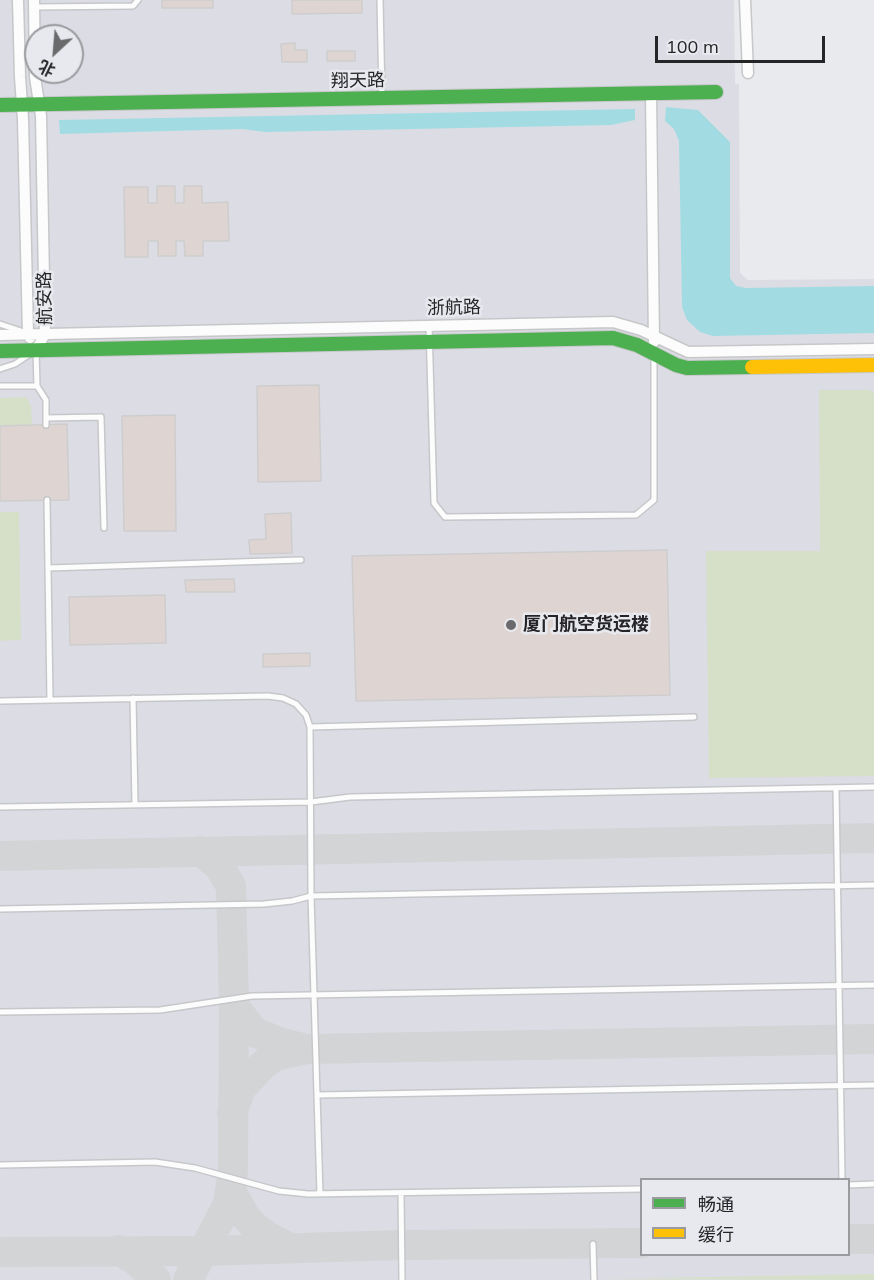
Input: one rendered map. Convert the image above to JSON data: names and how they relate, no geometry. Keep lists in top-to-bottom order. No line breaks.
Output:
{"streets":{"street":["翔天路","航安路","浙航路"]},"crossings":[["翔天路","航安路"],["航安路","浙航路"]],"places":["厦门航空货运楼"],"legend":["畅通","缓行"],"scale_bar":"100 m","north":"bottom left"}
